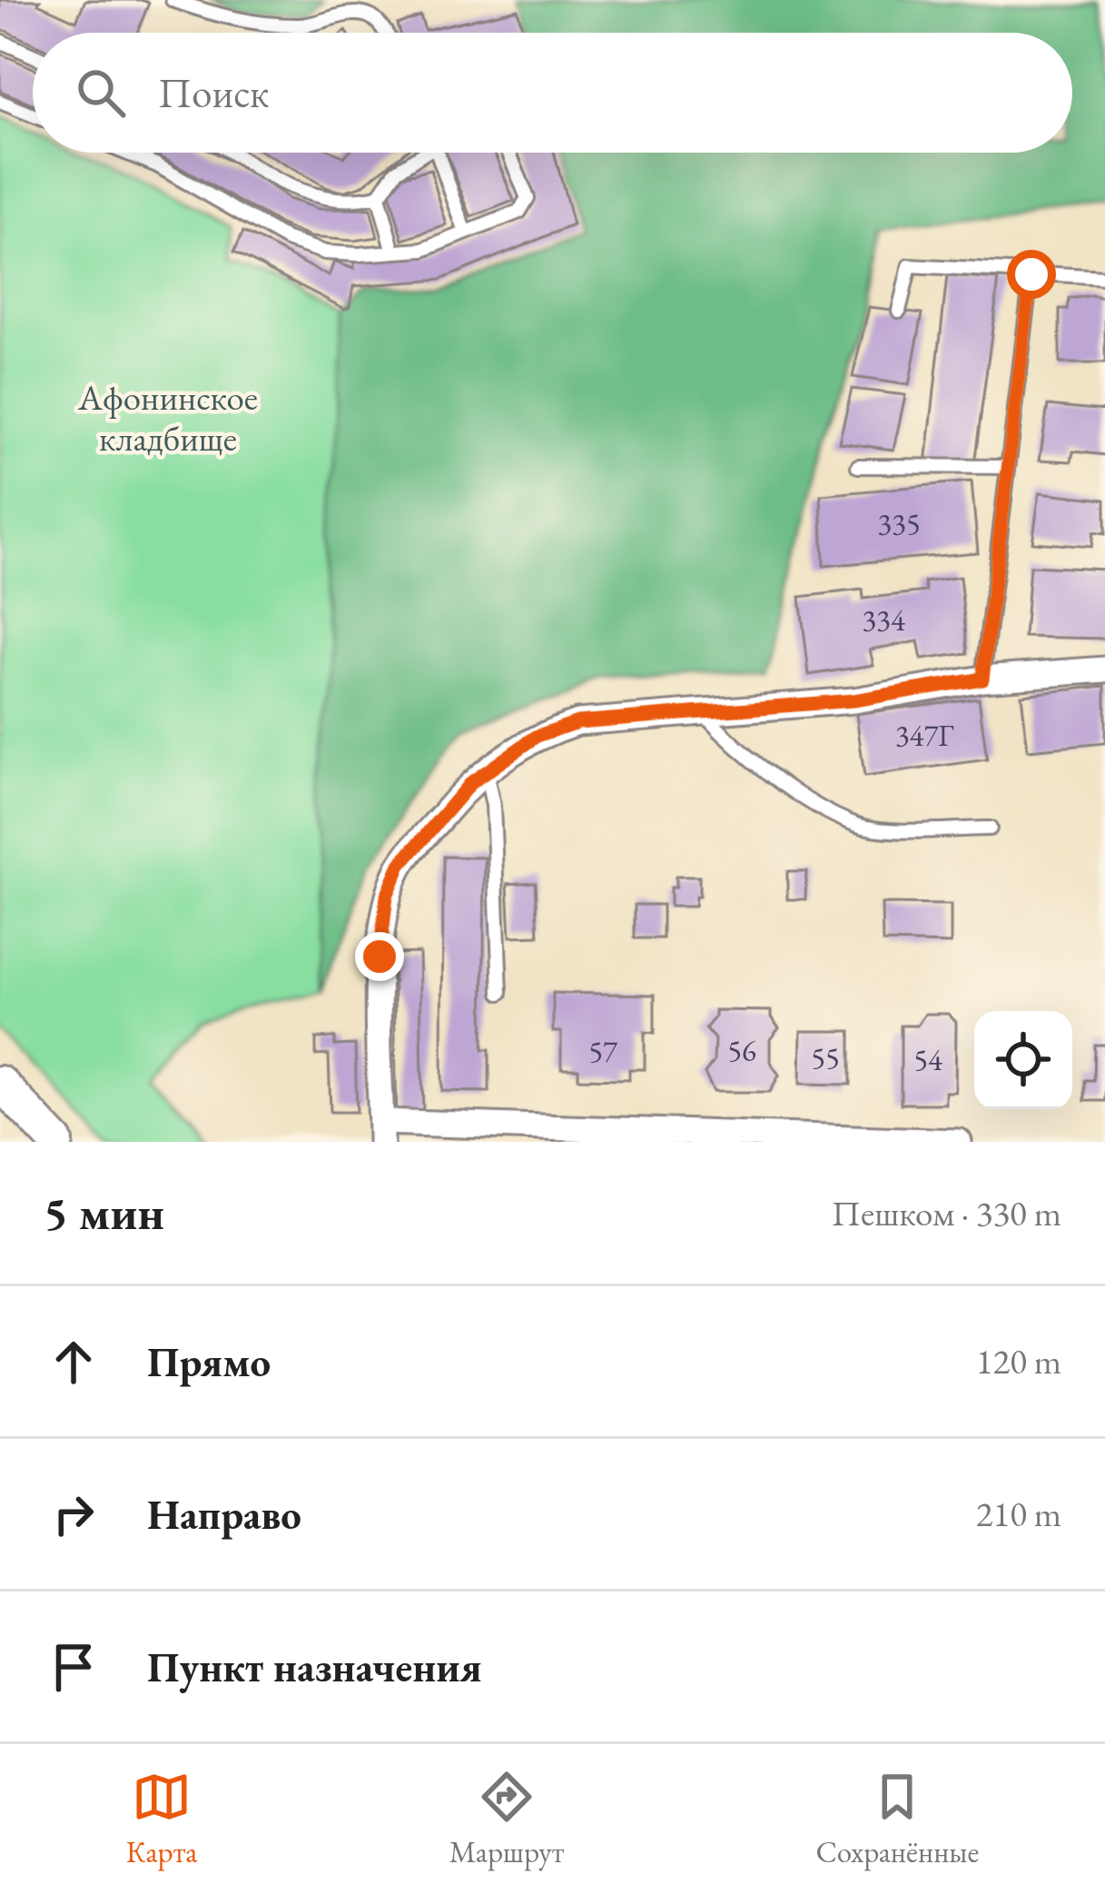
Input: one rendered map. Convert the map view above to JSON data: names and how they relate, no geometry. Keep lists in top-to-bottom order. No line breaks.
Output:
{"parks":["Афонинское кладбище"],"house_numbers":["335","334","347Г","56","57","55","54"],"page":{"search":"Поиск","heading":["5 мин","Пешком · 330 m"],"list":[["Прямо","120 m"],["Направо","210 m"],"Пункт назначения"],"nav":["Карта","Маршрут","Сохранённые"]}}
